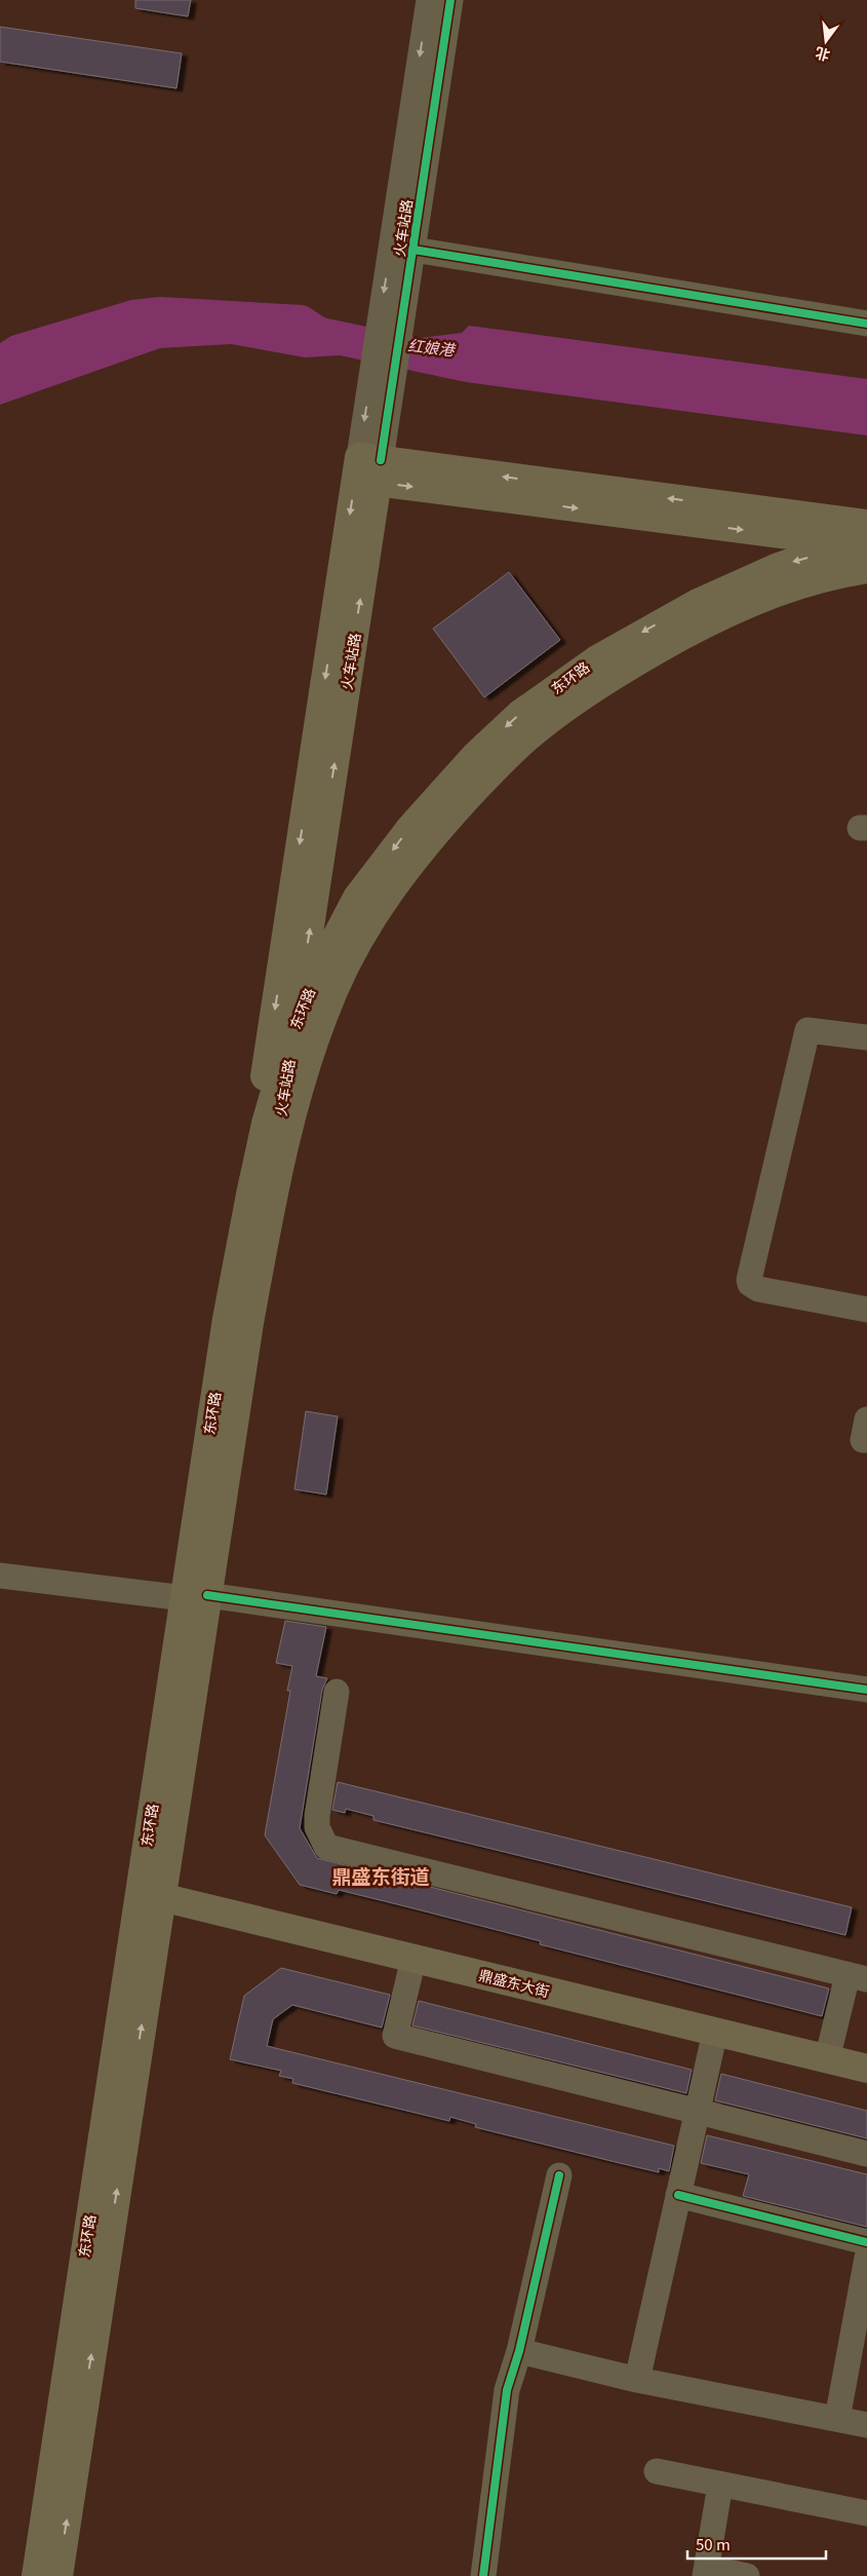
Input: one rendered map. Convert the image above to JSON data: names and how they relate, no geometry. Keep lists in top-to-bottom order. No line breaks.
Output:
{"streets":{"main road":["火车站路","东环路","鼎盛东大街"]},"crossings":[["火车站路","东环路"],["东环路","鼎盛东大街"]],"districts":["鼎盛东街道"],"water":["红娘港"],"scale_bar":"50 m","north":"bottom"}
